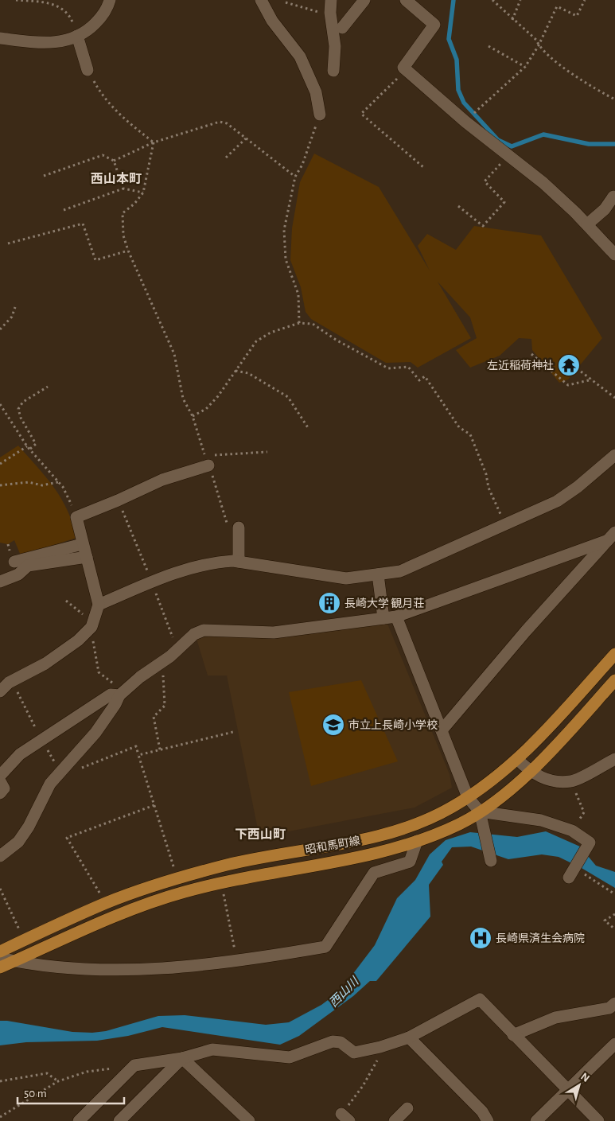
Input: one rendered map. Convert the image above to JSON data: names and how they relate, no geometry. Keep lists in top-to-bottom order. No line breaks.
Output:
{"streets":{"main road":["昭和馬町線"]},"districts":["西山本町","下西山町"],"water":["西山川"],"places":{"temple":["左近稲荷神社"],"building":["長崎大学 観月荘"],"school or university":["市立上長崎小学校"],"hospital":["長崎県済生会病院"]},"scale_bar":"50 m","north":"top right"}
